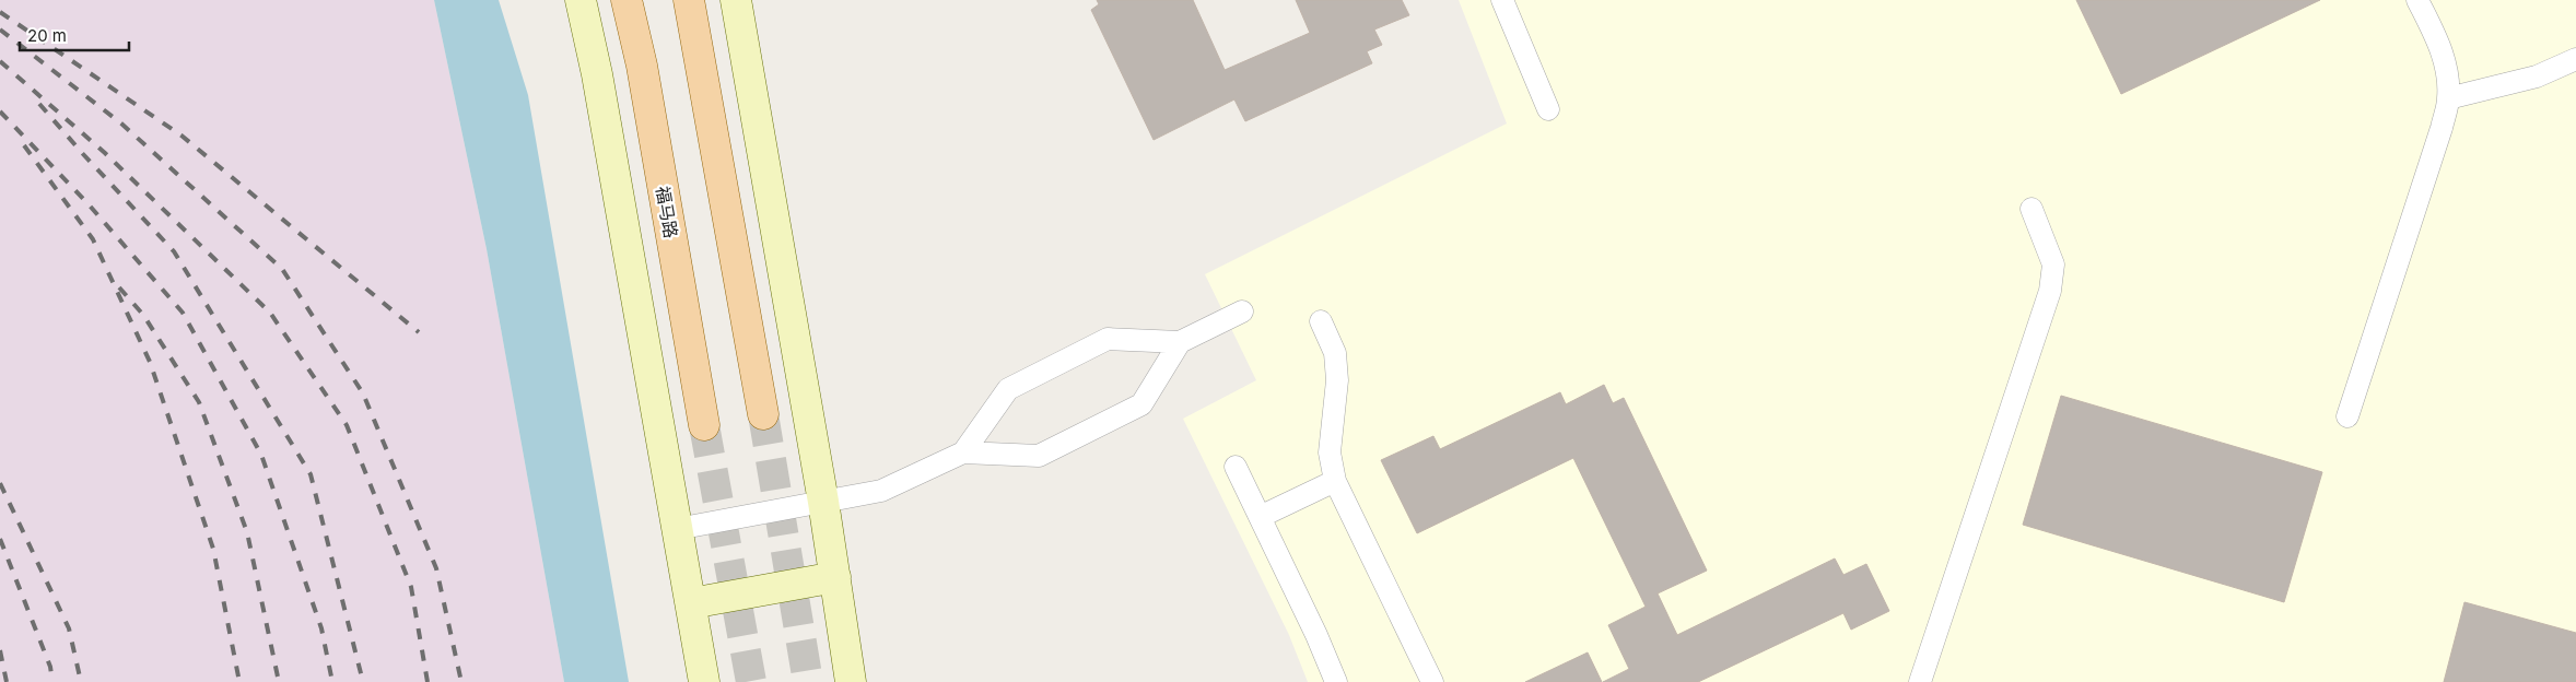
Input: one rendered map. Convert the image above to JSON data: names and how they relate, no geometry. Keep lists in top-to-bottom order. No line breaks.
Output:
{"streets":{"main road":["福马路"]},"scale_bar":"20 m"}
